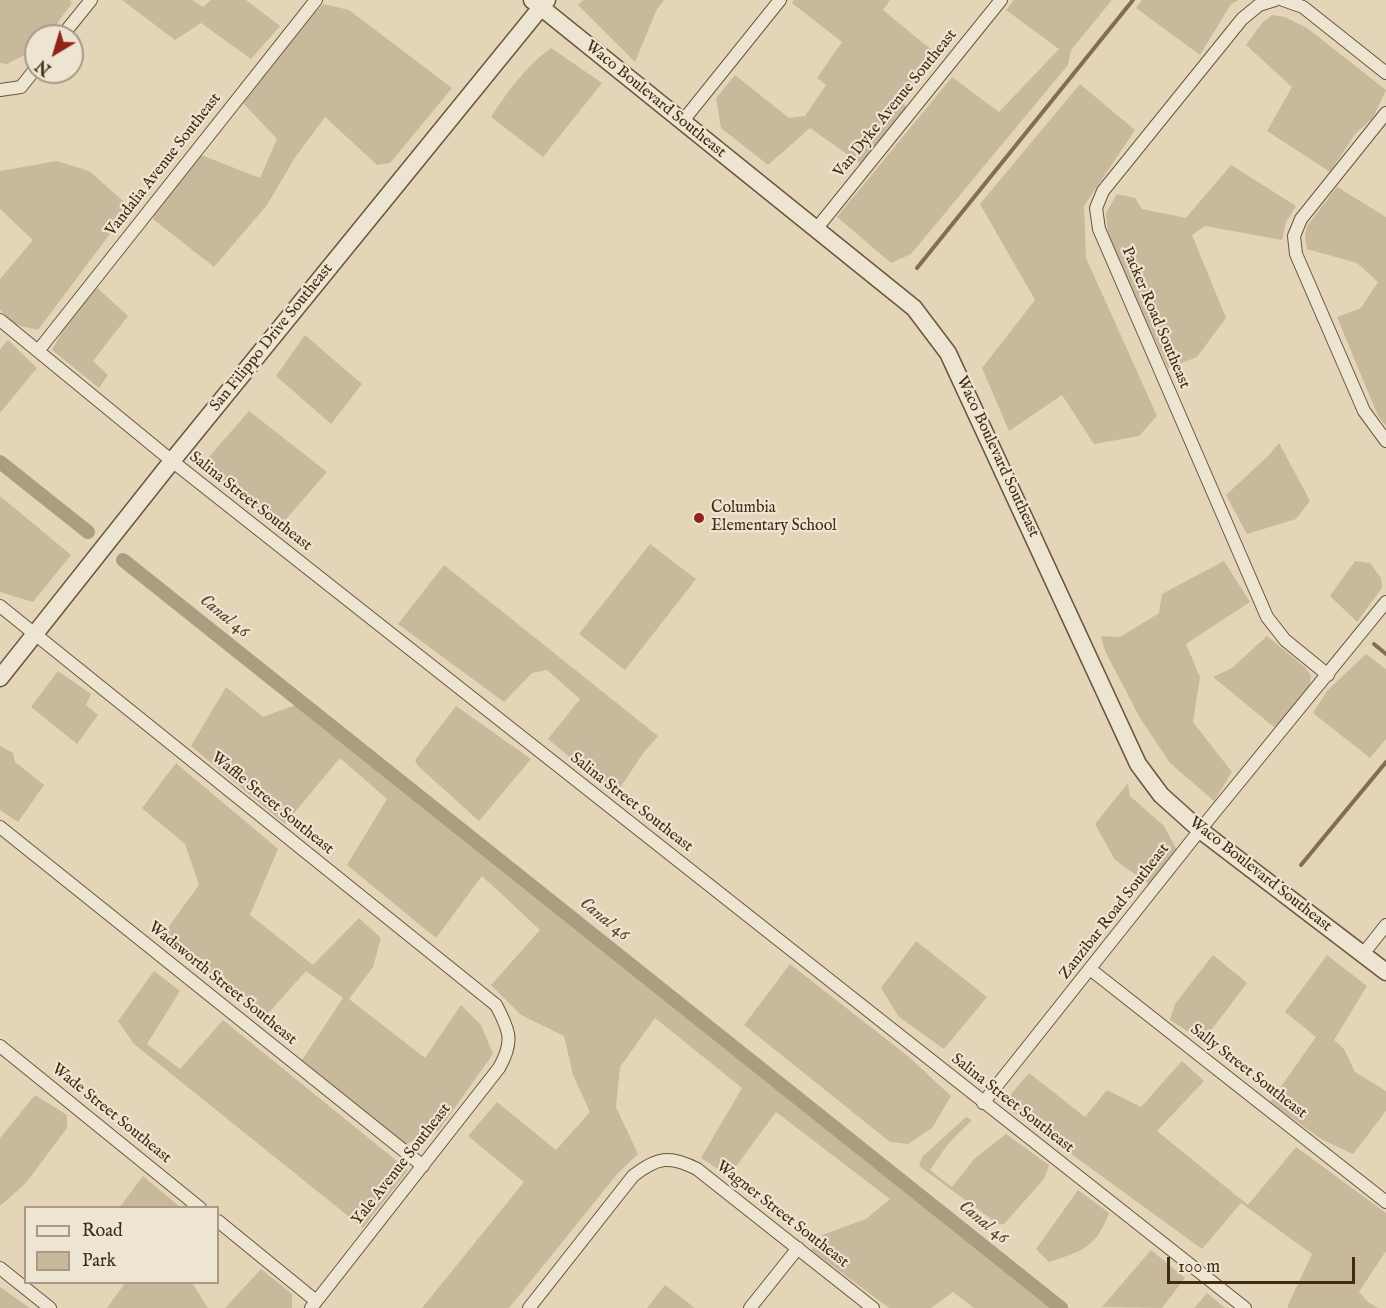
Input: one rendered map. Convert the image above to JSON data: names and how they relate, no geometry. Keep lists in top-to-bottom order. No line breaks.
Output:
{"streets":{"street":["Waco Boulevard Southeast","Van Dyke Avenue Southeast","Vandalia Avenue Southeast","Packer Road Southeast","San Filippo Drive Southeast","Salina Street Southeast","Waffle Street Southeast","Zanzibar Road Southeast","Wadsworth Street Southeast","Sally Street Southeast","Wade Street Southeast","Yale Avenue Southeast","Wagner Street Southeast"]},"crossings":[["Waco Boulevard Southeast","Van Dyke Avenue Southeast"],["Waco Boulevard Southeast","San Filippo Drive Southeast"],["Waco Boulevard Southeast","Zanzibar Road Southeast"],["Vandalia Avenue Southeast","Salina Street Southeast"],["Packer Road Southeast","Zanzibar Road Southeast"],["San Filippo Drive Southeast","Salina Street Southeast"],["San Filippo Drive Southeast","Waffle Street Southeast"],["Salina Street Southeast","Zanzibar Road Southeast"],["Waffle Street Southeast","Yale Avenue Southeast"],["Zanzibar Road Southeast","Sally Street Southeast"],["Wadsworth Street Southeast","Yale Avenue Southeast"]],"water":["Canal 46"],"places":["Columbia Elementary School"],"legend":["Road","Park"],"scale_bar":"100 m","north":"bottom left"}
